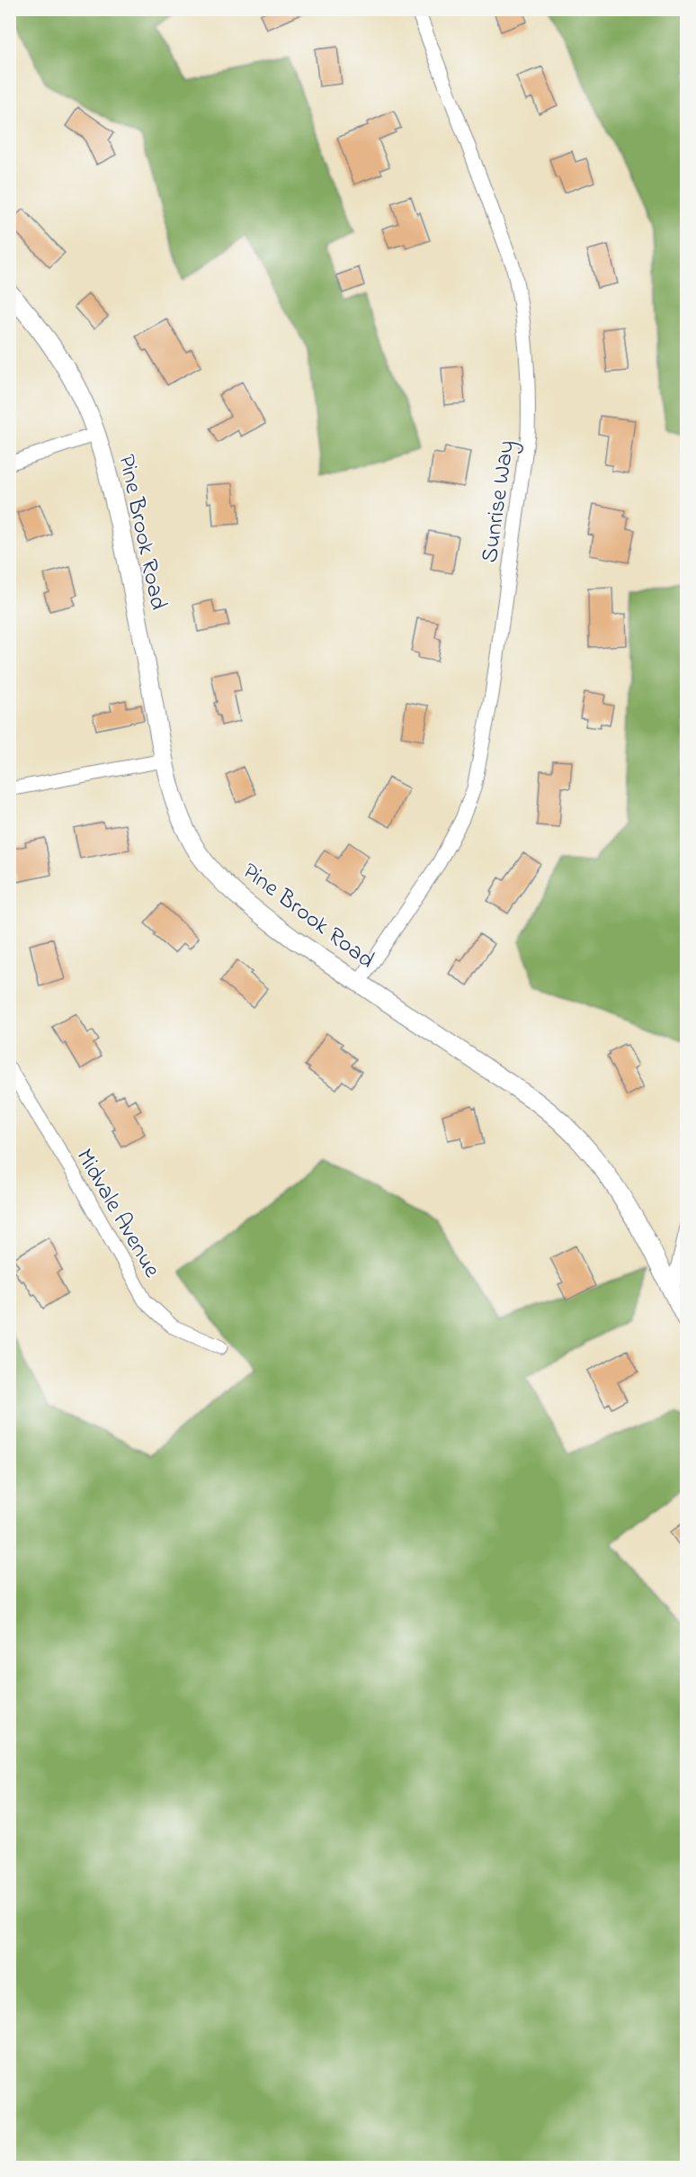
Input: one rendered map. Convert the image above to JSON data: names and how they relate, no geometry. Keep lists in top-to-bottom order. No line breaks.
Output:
{"streets":{"street":["Sunrise Way","Pine Brook Road","Midvale Avenue"]},"crossings":[["Sunrise Way","Pine Brook Road"]]}
